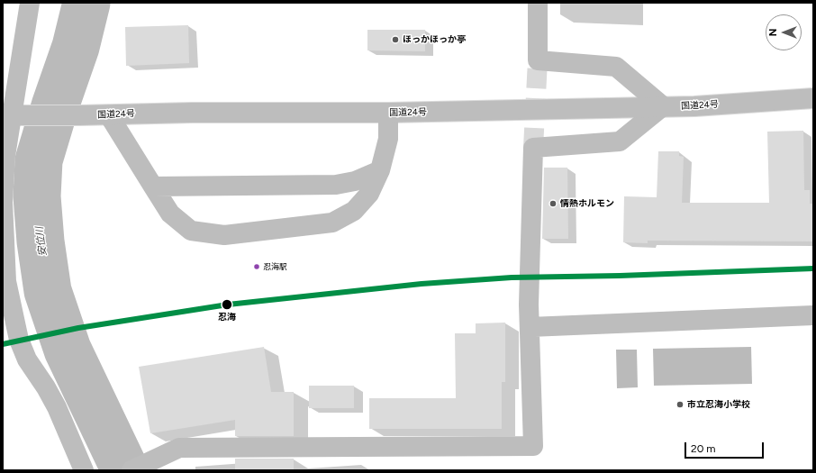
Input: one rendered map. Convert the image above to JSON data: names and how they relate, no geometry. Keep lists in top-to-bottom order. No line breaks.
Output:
{"streets":{"main road":["国道24号"]},"water":["安位川"],"places":["ほっかほっか亭","情熱ホルモン","忍海駅","忍海","市立忍海小学校"],"scale_bar":"20 m","north":"left"}
